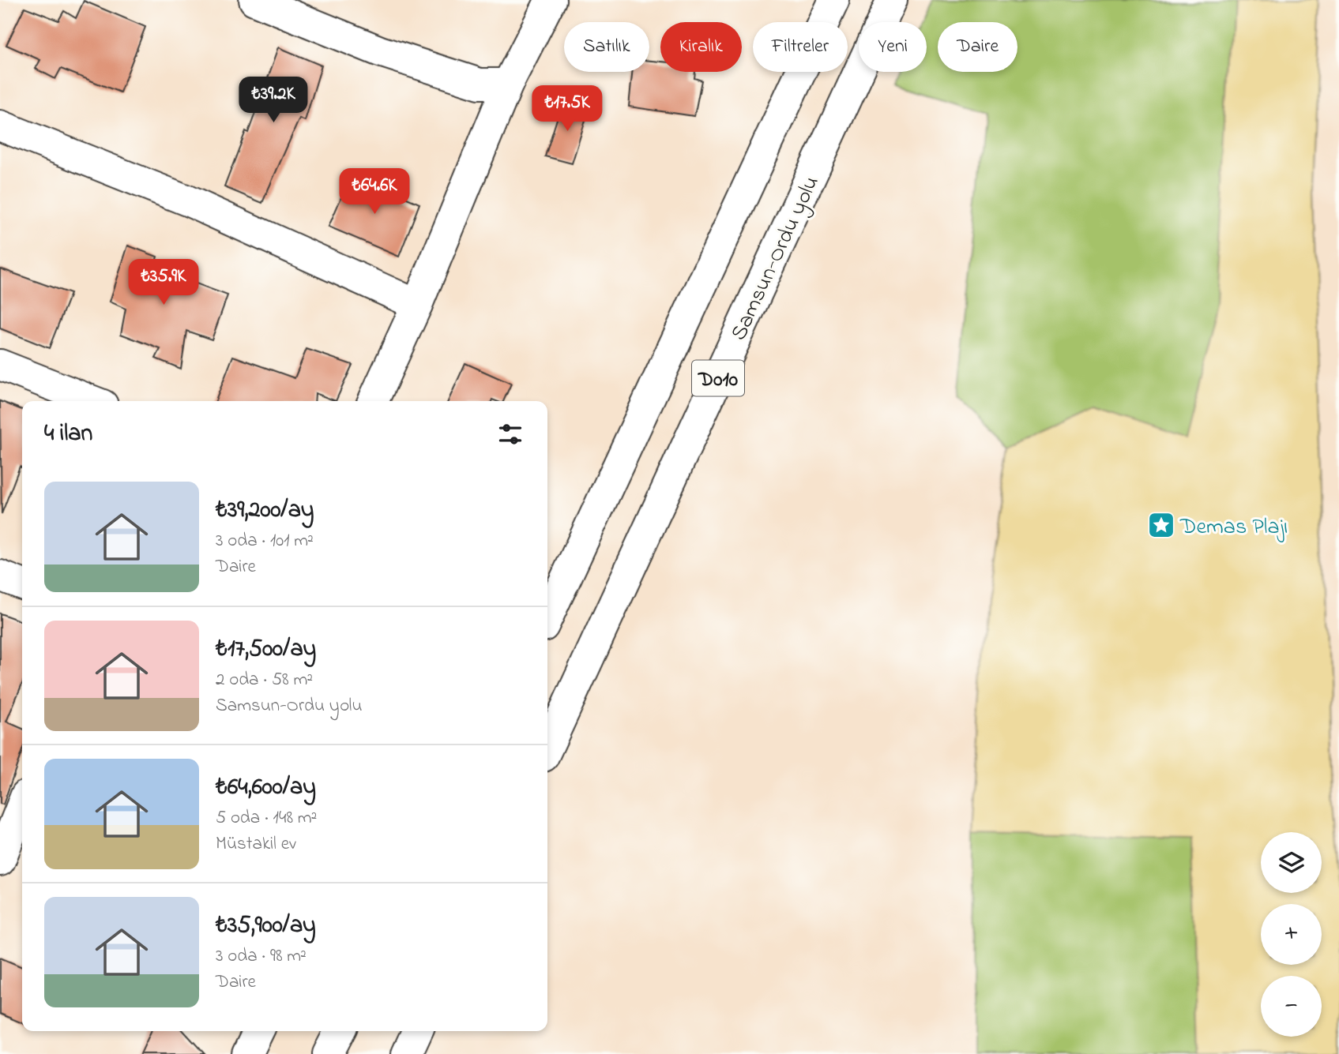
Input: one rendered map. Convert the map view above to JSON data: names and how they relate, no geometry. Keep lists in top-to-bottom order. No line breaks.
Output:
{"streets":{"main road":["Samsun-Ordu yolu","D010"]},"places":{"place":["Demas Plajı"]},"page":{"chip":["Satılık","Kiralık","Filtreler","Yeni","Daire"],"price":["₺39.2K","₺17.5K","₺64.6K","₺35.9K"],"heading":"4 ilan","list":[{"name":"₺39,200/ay","note":"3 oda · 101 m² · Daire"},{"name":"₺17,500/ay","note":"2 oda · 58 m² · Samsun-Ordu yolu"},{"name":"₺64,600/ay","note":"5 oda · 148 m² · Müstakil ev"},{"name":"₺35,900/ay","note":"3 oda · 98 m² · Daire"}],"map_buttons":["+","−"]}}
